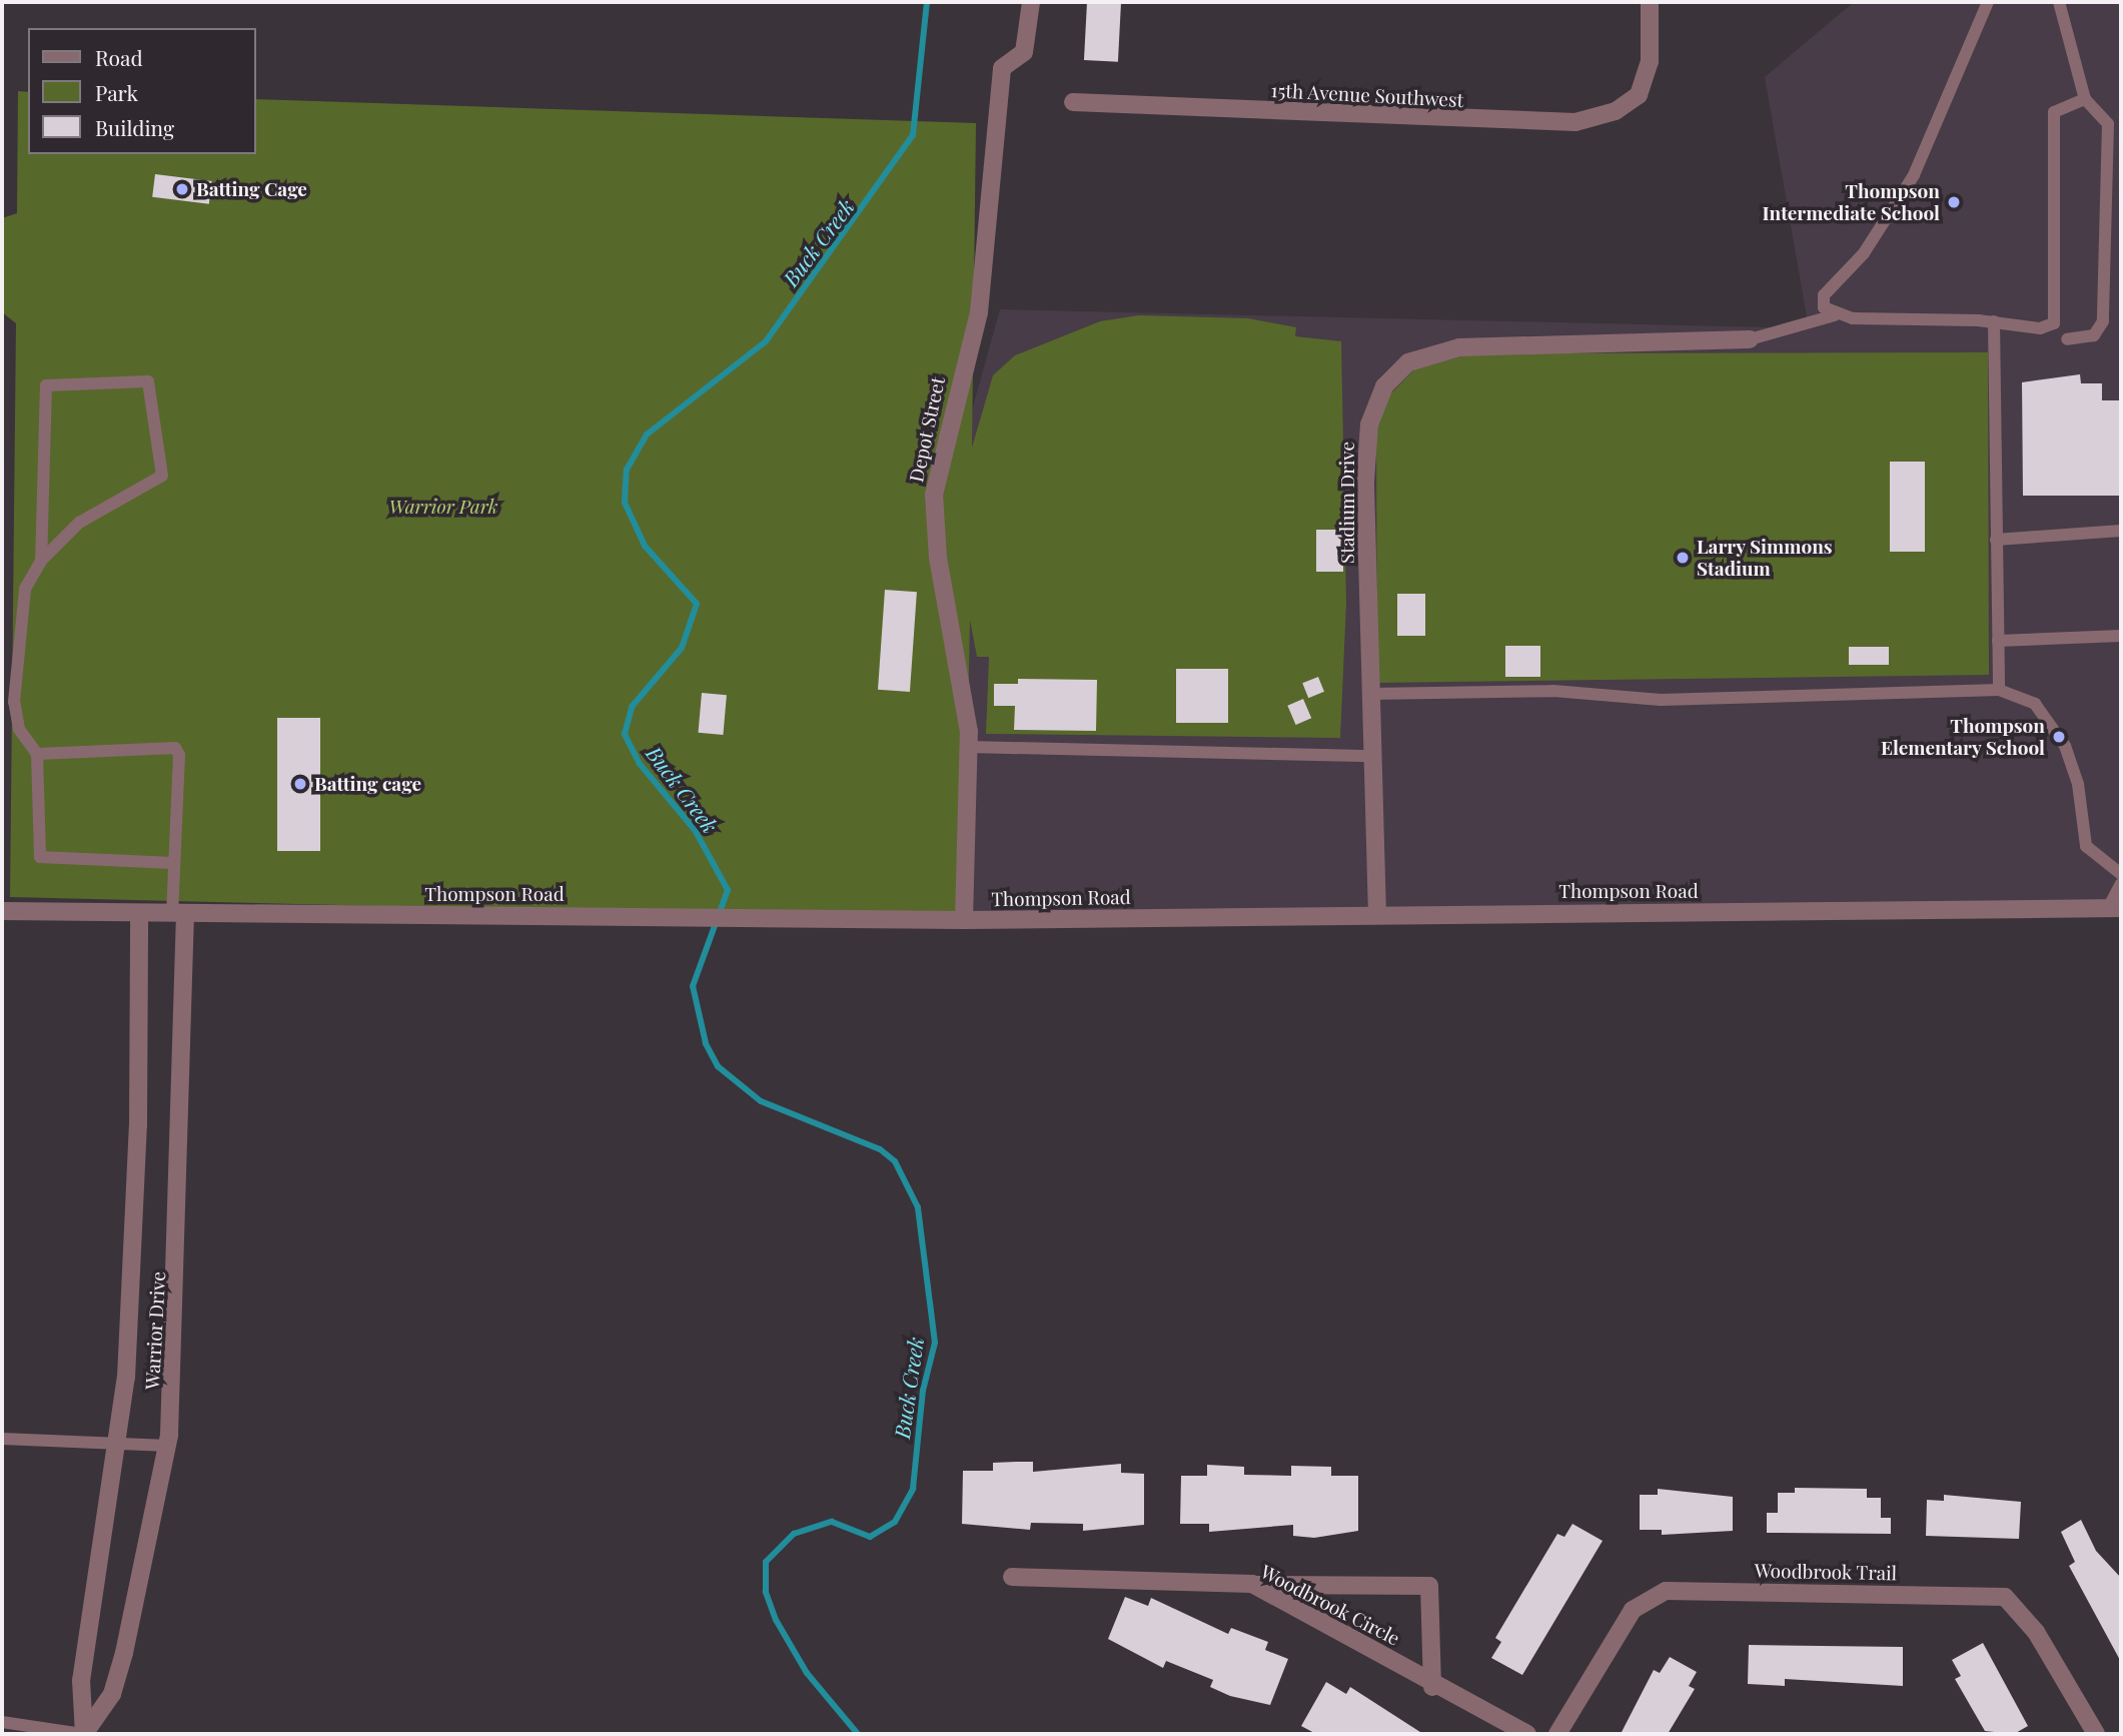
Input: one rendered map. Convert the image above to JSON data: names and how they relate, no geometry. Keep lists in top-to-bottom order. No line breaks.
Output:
{"streets":{"street":["15th Avenue Southwest","Depot Street","Stadium Drive","Thompson Road","Warrior Drive","Woodbrook Trail","Woodbrook Circle"]},"crossings":[["Depot Street","Thompson Road"],["Stadium Drive","Thompson Road"],["Thompson Road","Warrior Drive"]],"water":["Buck Creek"],"parks":["Warrior Park"],"places":["Batting Cage","Thompson Intermediate School","Larry Simmons Stadium","Thompson Elementary School","Batting cage"],"legend":["Road","Park","Building"]}
